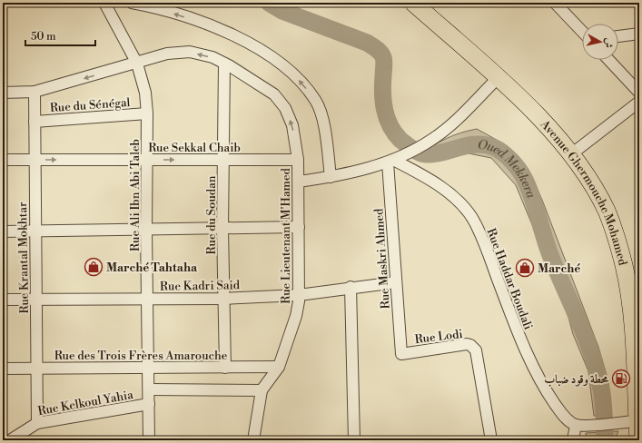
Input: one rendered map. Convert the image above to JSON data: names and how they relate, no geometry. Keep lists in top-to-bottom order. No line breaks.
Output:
{"streets":{"main road":["Avenue Ghermouche Mohamed"],"street":["Rue du Sénégal","Rue Sekkal Chaib","Rue Ali Ibn Abi Taleb","Rue du Soudan","Rue Lieutenant M'Hamed","Rue Krantal Mokhtar","Rue Maskri Ahmed","Rue Haddar Boudali","Rue Kadri Said","Rue Lodi","Rue des Trois Frères Amarouche","Rue Kelkoul Yahia"]},"crossings":[["Rue du Sénégal","Rue Ali Ibn Abi Taleb"],["Rue du Sénégal","Rue Krantal Mokhtar"],["Rue Sekkal Chaib","Rue Ali Ibn Abi Taleb"],["Rue Sekkal Chaib","Rue du Soudan"],["Rue Sekkal Chaib","Rue Lieutenant M'Hamed"],["Rue Sekkal Chaib","Rue Krantal Mokhtar"],["Rue Ali Ibn Abi Taleb","Rue Lieutenant M'Hamed"],["Rue Ali Ibn Abi Taleb","Rue Kadri Said"],["Rue Ali Ibn Abi Taleb","Rue des Trois Frères Amarouche"],["Rue Ali Ibn Abi Taleb","Rue Kelkoul Yahia"],["Rue du Soudan","Rue Lieutenant M'Hamed"],["Rue du Soudan","Rue Kadri Said"],["Rue du Soudan","Rue des Trois Frères Amarouche"],["Rue Lieutenant M'Hamed","Rue Krantal Mokhtar"],["Rue Lieutenant M'Hamed","Rue Kadri Said"],["Rue Lieutenant M'Hamed","Rue des Trois Frères Amarouche"],["Rue Krantal Mokhtar","Rue Kadri Said"],["Rue Krantal Mokhtar","Rue des Trois Frères Amarouche"],["Rue Krantal Mokhtar","Rue Kelkoul Yahia"],["Rue Maskri Ahmed","Rue Haddar Boudali"],["Rue Maskri Ahmed","Rue Kadri Said"],["Rue Maskri Ahmed","Rue Lodi"]],"one_way":["Rue Lieutenant M'Hamed"],"water":["Oued Mekkera"],"places":{"shop":["Marché Tahtaha","Marché"],"fuel station":["محطة وقود ضباب"]},"scale_bar":"50 m","north":"right"}
